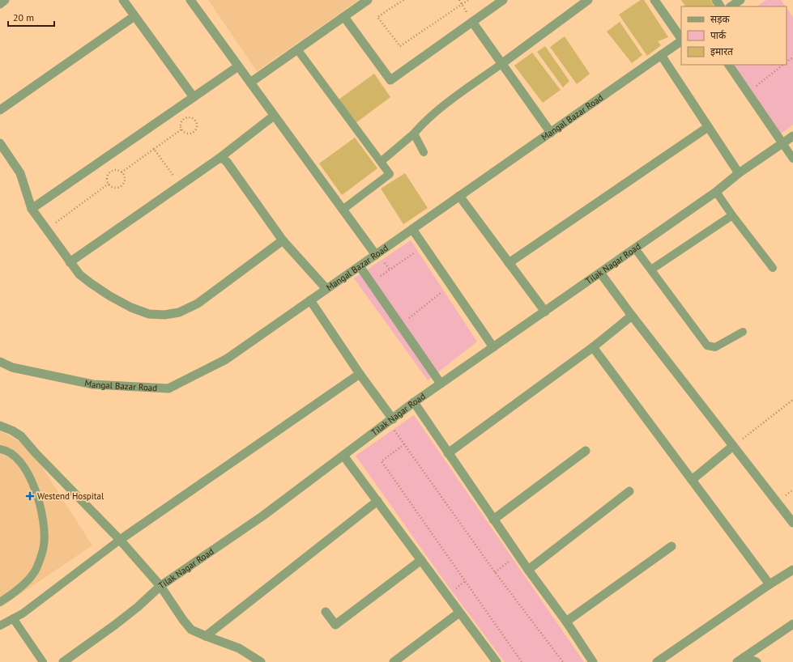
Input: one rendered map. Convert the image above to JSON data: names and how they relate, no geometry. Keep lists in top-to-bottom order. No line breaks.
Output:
{"streets":{"street":["Mangal Bazar Road","Tilak Nagar Road"]},"places":{"health":["Westend Hospital"]},"legend":["सड़क","पार्क","इमारत"],"scale_bar":"20 m"}
